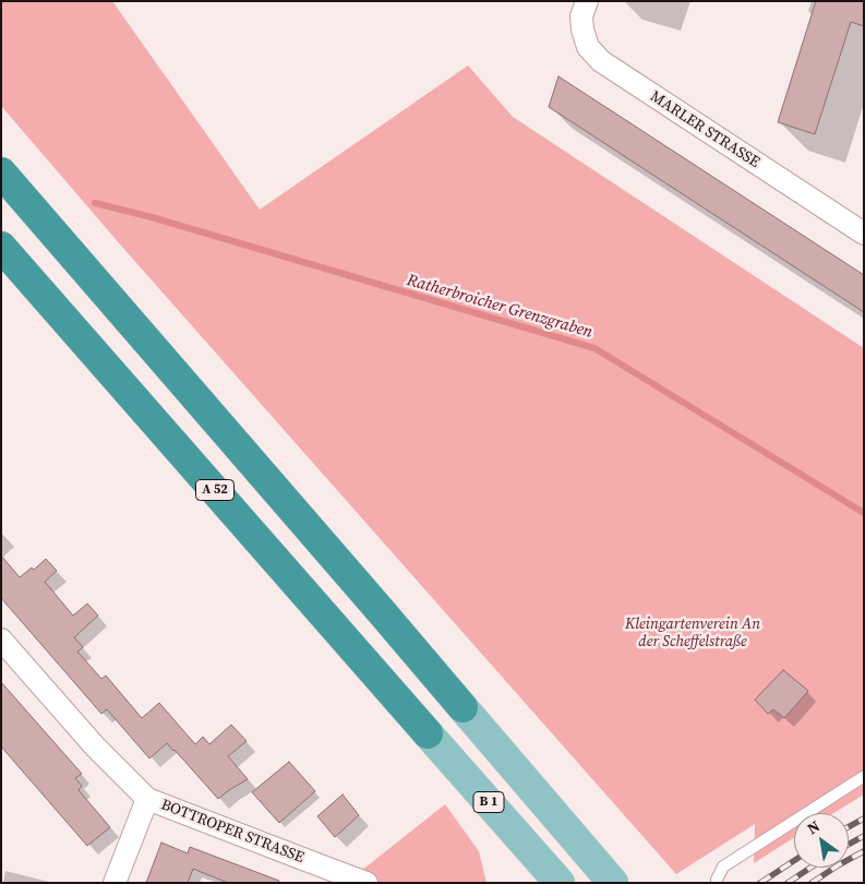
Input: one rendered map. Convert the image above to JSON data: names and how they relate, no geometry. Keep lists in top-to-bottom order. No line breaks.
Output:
{"streets":{"highway":["A 52"],"main road":["B 1"],"street":["MARLER STRASSE","BOTTROPER STRASSE"]},"crossings":[["A 52","B 1"]],"water":["Ratherbroicher Grenzgraben"],"parks":["Kleingartenverein An der Scheffelstraße"],"north":"top left"}
